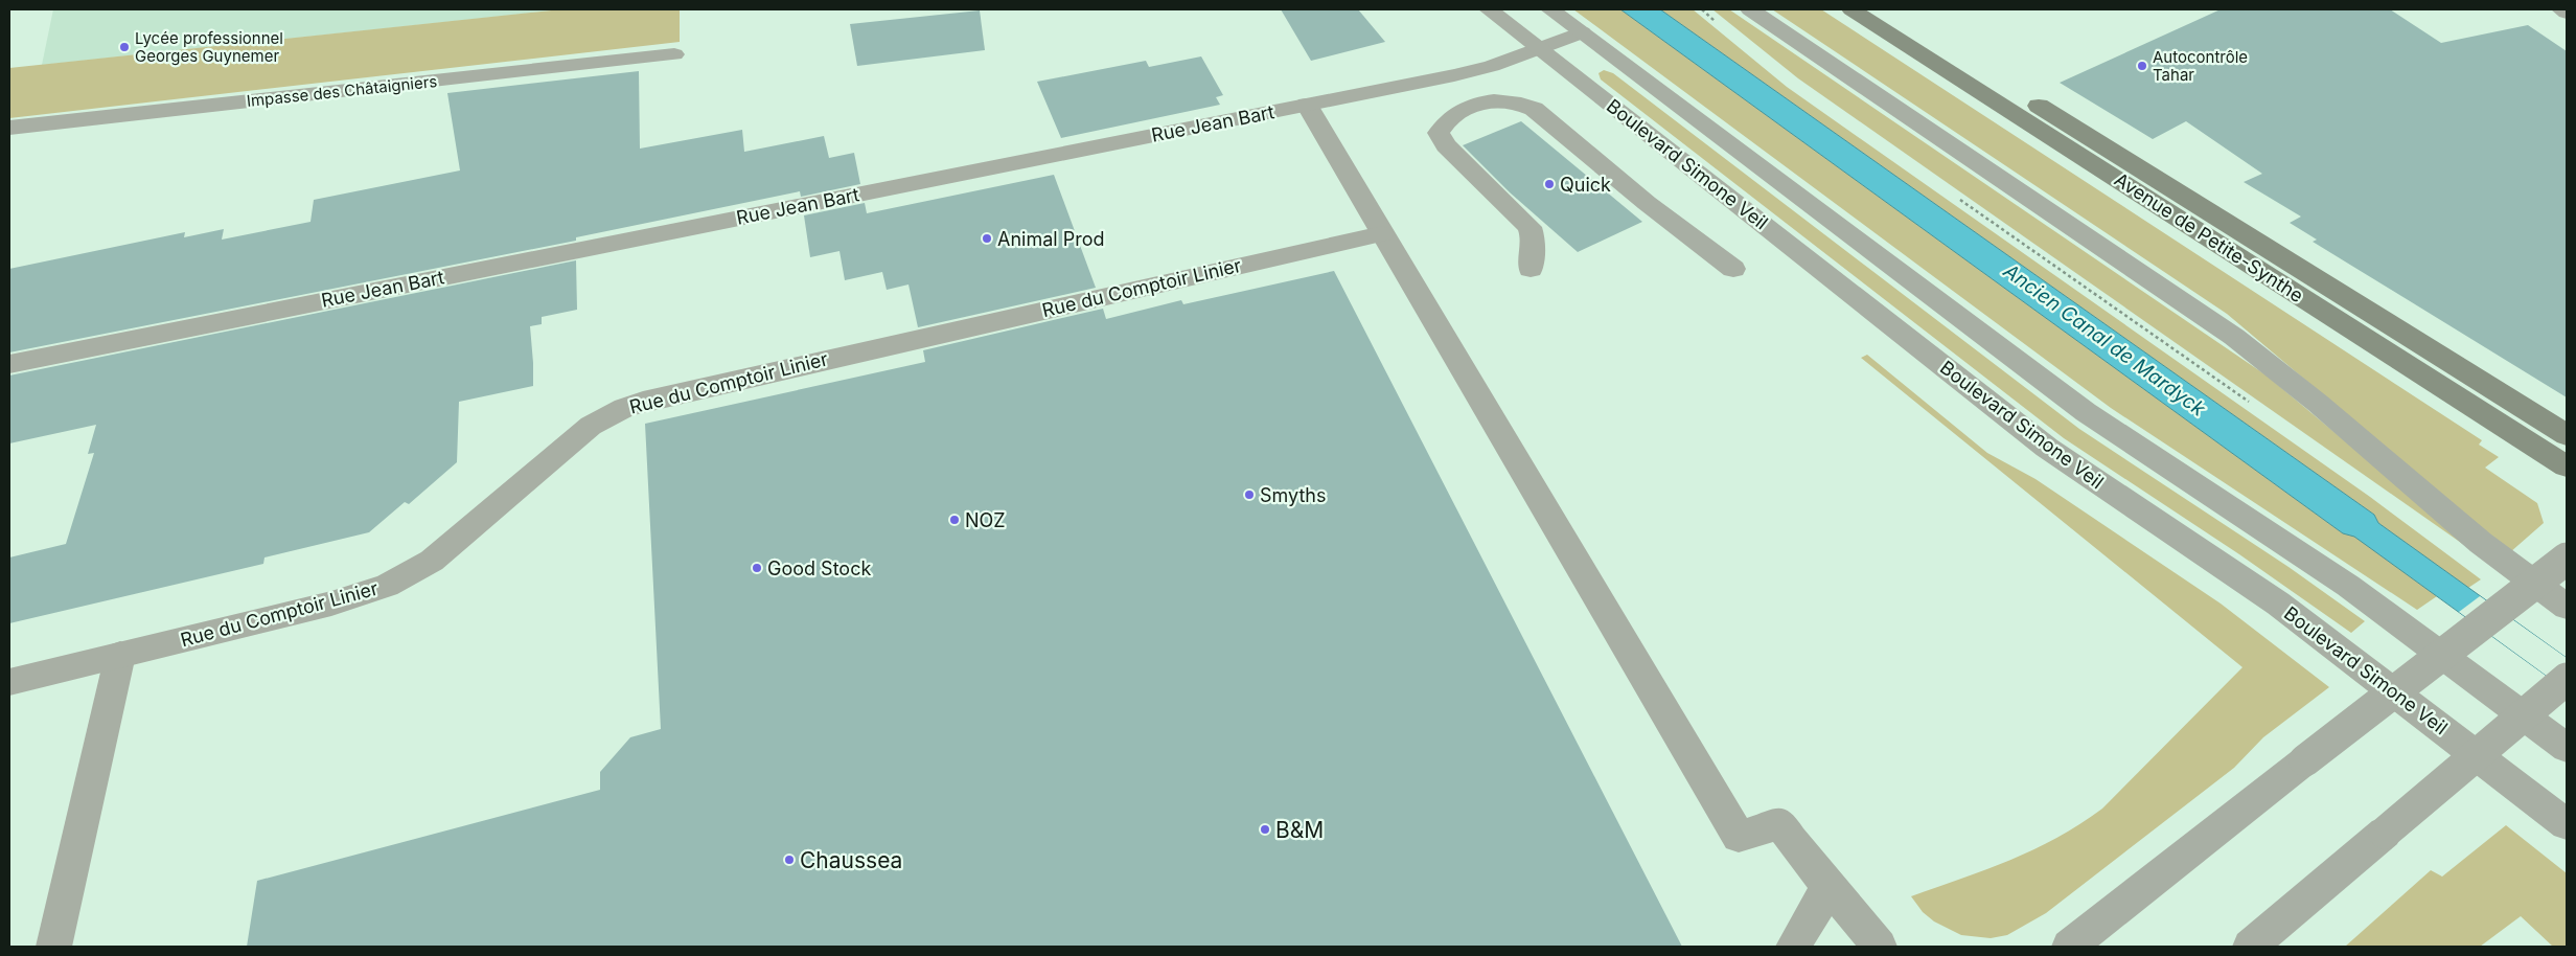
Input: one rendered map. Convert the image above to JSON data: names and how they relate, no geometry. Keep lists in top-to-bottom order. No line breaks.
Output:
{"streets":{"main road":["Avenue de Petite-Synthe"],"street":["Impasse des Châtaigniers","Rue Jean Bart","Boulevard Simone Veil","Rue du Comptoir Linier"]},"crossings":[["Rue Jean Bart","Boulevard Simone Veil"]],"water":["Ancien Canal de Mardyck"],"places":["Lycée professionnel Georges Guynemer","Autocontrôle Tahar","Quick","Animal Prod","Smyths","NOZ","Good Stock","B&M","Chaussea"]}
